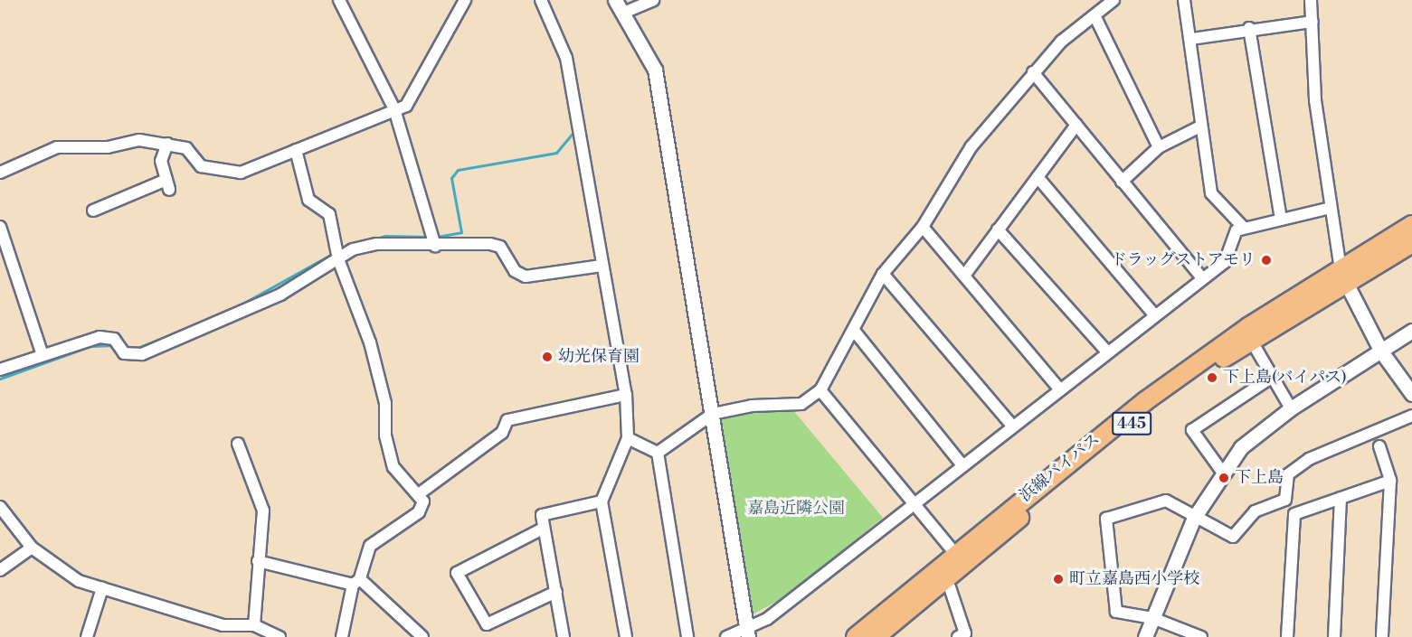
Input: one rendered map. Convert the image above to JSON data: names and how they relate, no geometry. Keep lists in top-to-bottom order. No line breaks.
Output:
{"streets":{"highway":["445","浜線バイパス"]},"parks":["嘉島近隣公園"],"places":["ドラッグストアモリ","幼光保育園","下上島(バイパス)","下上島","町立嘉島西小学校"]}
